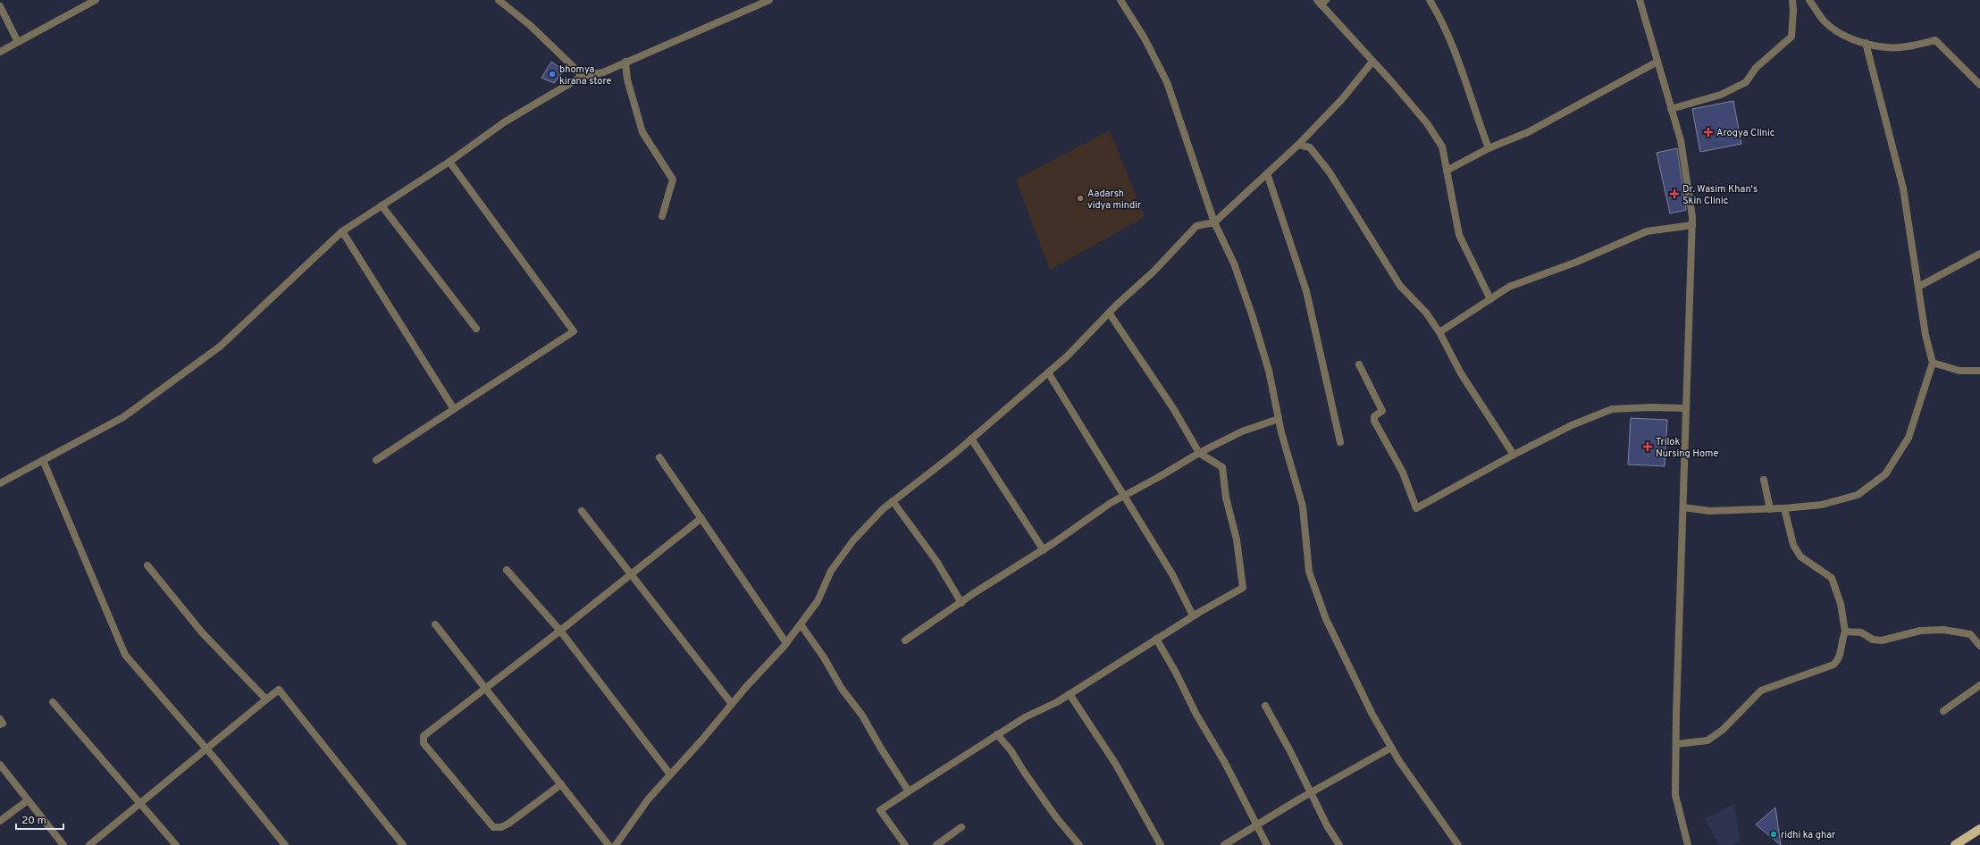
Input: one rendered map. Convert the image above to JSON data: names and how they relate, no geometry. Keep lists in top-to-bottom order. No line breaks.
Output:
{"places":{"other":["bhomya kirana store","Aadarsh vidya mindir","ridhi ka ghar"],"health":["Arogya Clinic","Dr. Wasim Khan's Skin Clinic","Trilok Nursing Home"]},"scale_bar":"20 m"}
